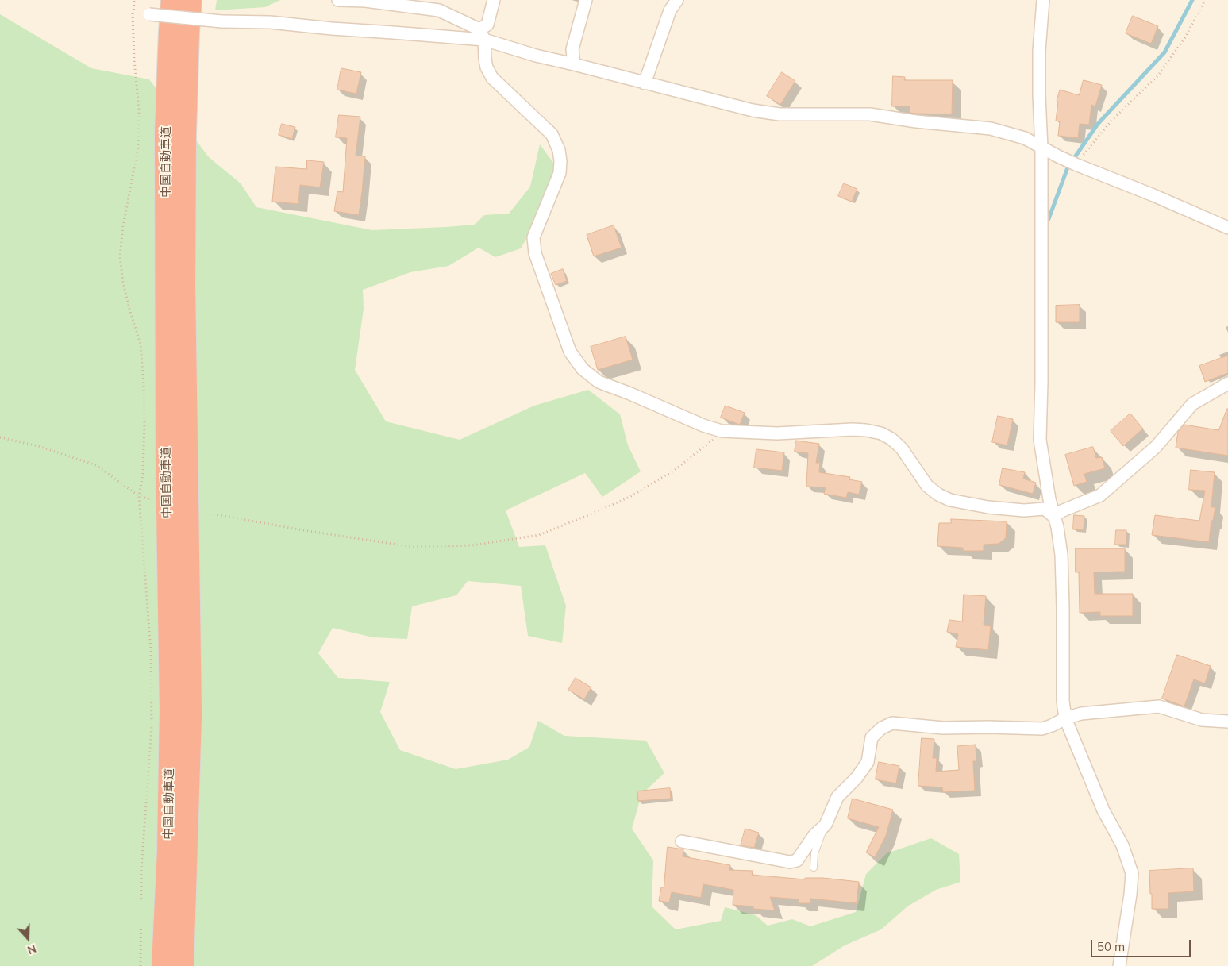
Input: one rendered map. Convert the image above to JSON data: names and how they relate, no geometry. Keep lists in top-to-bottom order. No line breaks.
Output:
{"streets":{"highway":["中国自動車道"]},"scale_bar":"50 m","north":"bottom"}
